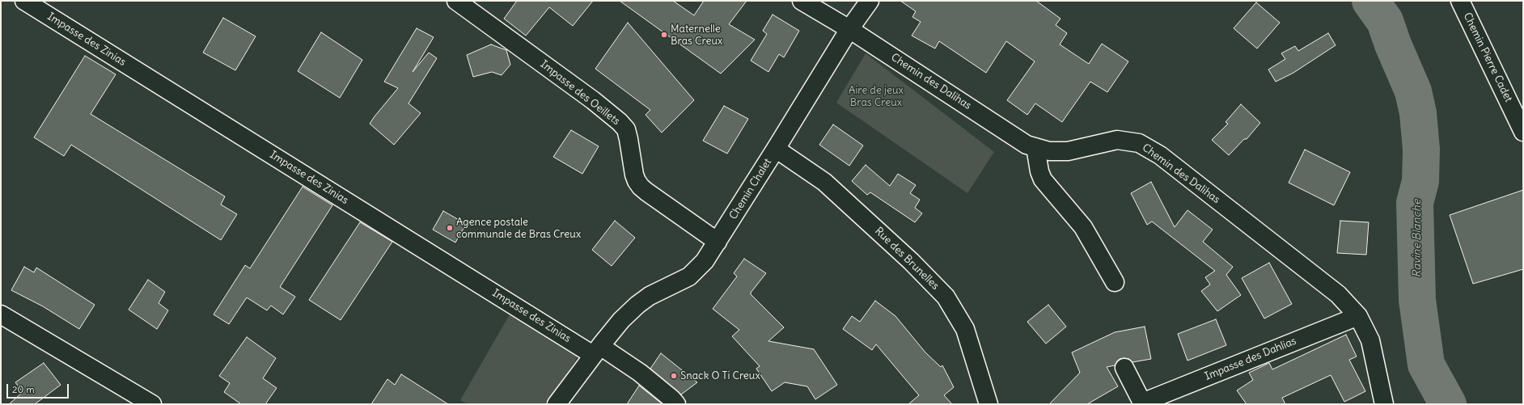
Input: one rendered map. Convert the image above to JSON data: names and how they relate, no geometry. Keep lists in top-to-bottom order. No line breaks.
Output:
{"streets":{"street":["Impasse des Zinias","Chemin Pierre Cadet","Chemin des Dalihas","Impasse des Oeillets","Chemin Chalet","Rue des Brunelles","Impasse des Dahlias"]},"crossings":[["Impasse des Zinias","Chemin Chalet"],["Chemin des Dalihas","Chemin Chalet"],["Chemin des Dalihas","Impasse des Dahlias"],["Impasse des Oeillets","Chemin Chalet"],["Chemin Chalet","Rue des Brunelles"]],"water":["Ravine Blanche"],"parks":["Aire de jeux Bras Creux"],"places":["Maternelle Bras Creux","Agence postale communale de Bras Creux","Snack O Ti Creux"],"scale_bar":"20 m"}
